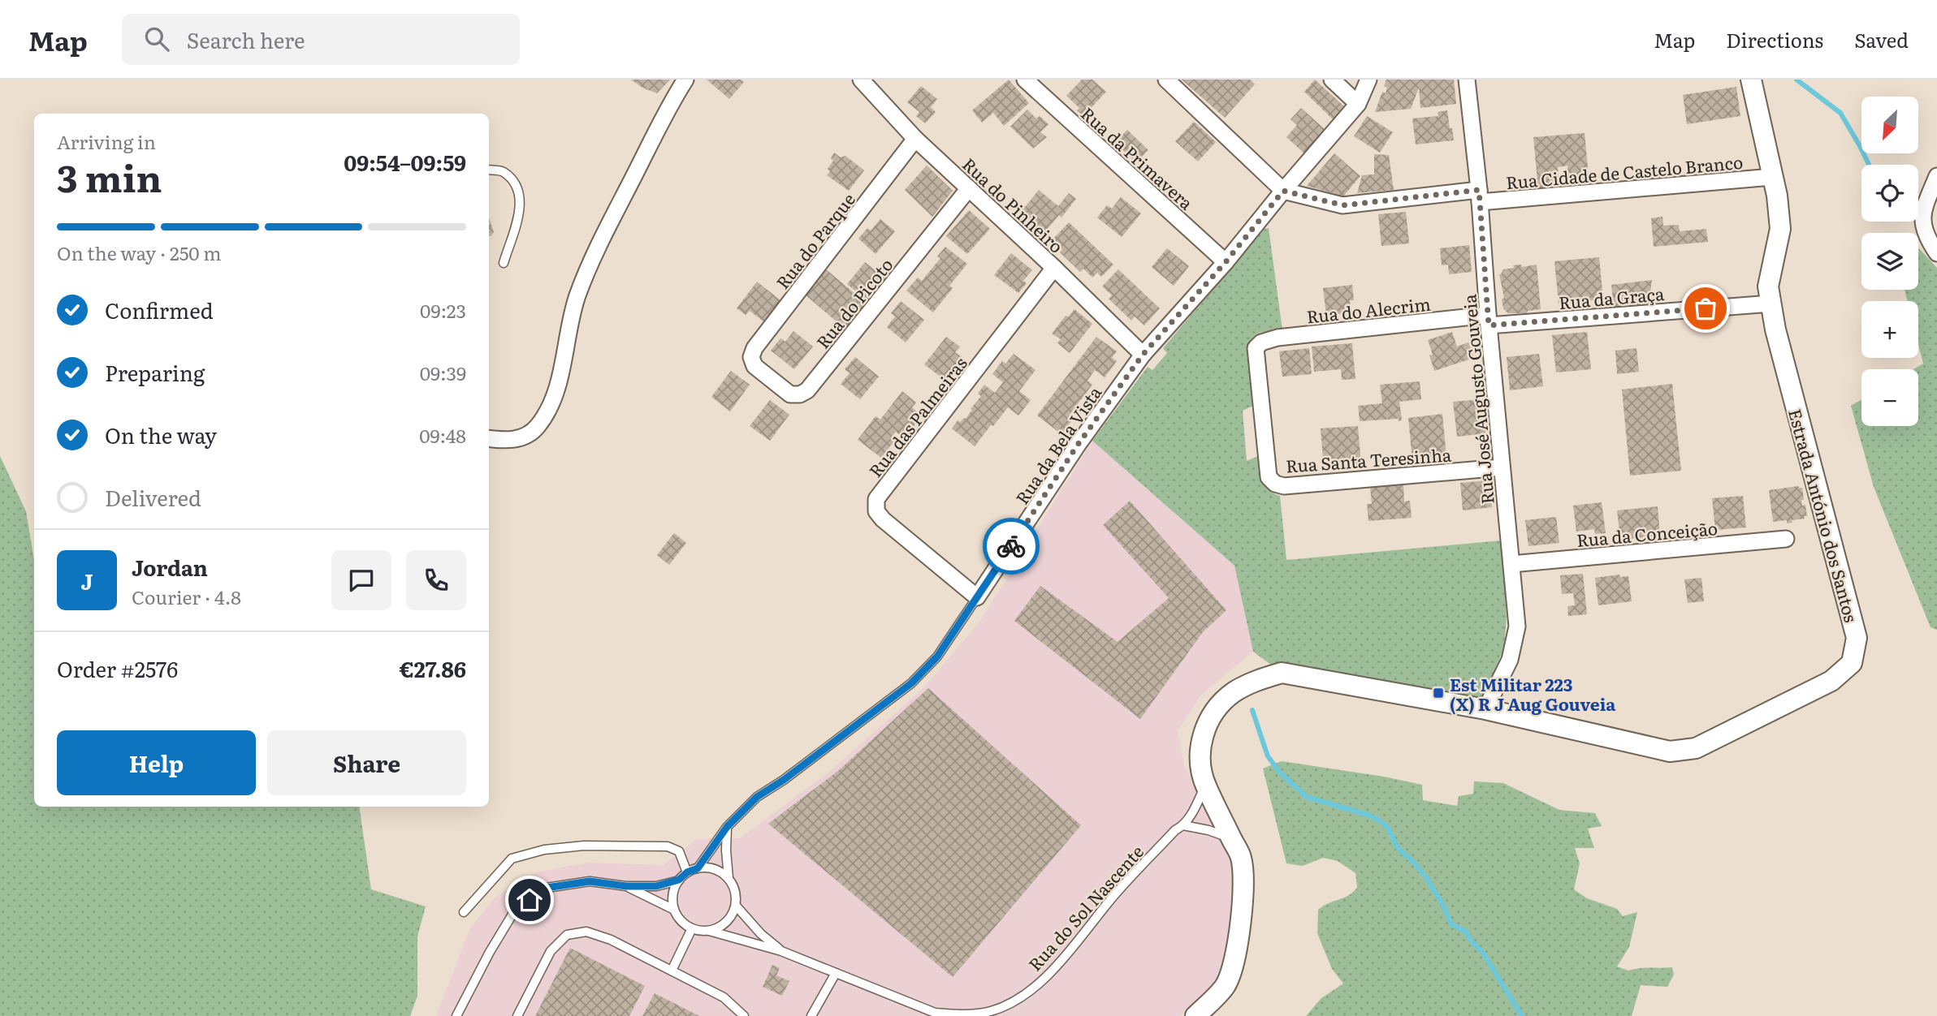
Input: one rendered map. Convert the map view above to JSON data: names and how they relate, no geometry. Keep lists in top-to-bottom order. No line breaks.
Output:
{"streets":{"street":["Rua da Primavera","Rua Cidade de Castelo Branco","Rua do Pinheiro","Rua do Parque","Rua da Graça","Rua do Picoto","Rua do Alecrim","Rua José Augusto Gouveia","Rua das Palmeiras","Rua da Bela Vista","Rua Santa Teresinha","Estrada António dos Santos","Rua da Conceição"],"lane":["Rua do Sol Nascente"]},"crossings":[["Rua da Primavera","Rua da Bela Vista"],["Rua Cidade de Castelo Branco","Rua José Augusto Gouveia"],["Rua Cidade de Castelo Branco","Estrada António dos Santos"],["Rua do Pinheiro","Rua do Parque"],["Rua do Pinheiro","Rua do Picoto"],["Rua do Pinheiro","Rua das Palmeiras"],["Rua do Pinheiro","Rua da Bela Vista"],["Rua do Parque","Rua do Picoto"],["Rua da Graça","Rua do Alecrim"],["Rua da Graça","Rua José Augusto Gouveia"],["Rua da Graça","Estrada António dos Santos"],["Rua do Alecrim","Rua José Augusto Gouveia"],["Rua do Alecrim","Rua Santa Teresinha"],["Rua José Augusto Gouveia","Rua Santa Teresinha"],["Rua José Augusto Gouveia","Estrada António dos Santos"],["Rua José Augusto Gouveia","Rua da Conceição"],["Rua das Palmeiras","Rua da Bela Vista"],["Estrada António dos Santos","Rua do Sol Nascente"]],"places":{"transit":["Est Militar 223 (X) R J Aug Gouveia"]},"north":"bottom left","page":{"header":"Map","search":"Search here","nav":["Map","Directions","Saved"],"map_buttons":["+","−"],"heading":["3 min","Arriving in","09:54–09:59"],"panel":["Jordan","Courier · 4.8","Order #2576","€27.86"],"bar":"On the way · 250 m","list":[["Confirmed","09:23"],["Preparing","09:39"],["On the way","09:48"],"Delivered"],"round":"J","buttons":["Help","Share"]}}
